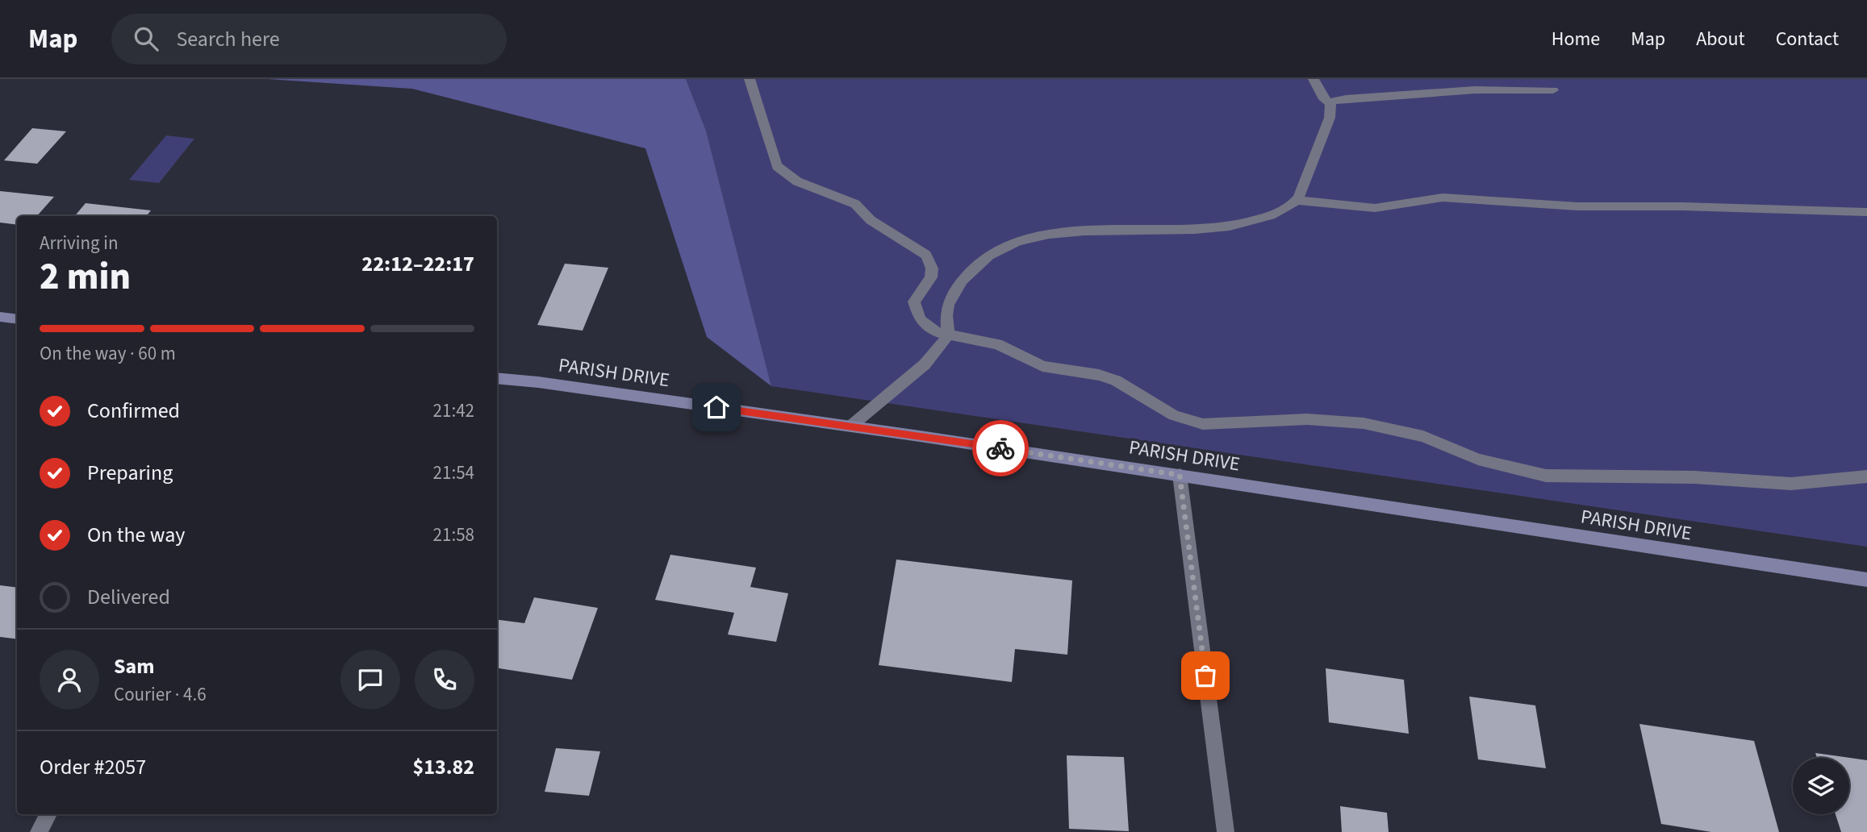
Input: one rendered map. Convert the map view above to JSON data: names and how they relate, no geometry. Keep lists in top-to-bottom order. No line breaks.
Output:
{"streets":{"street":["PARISH DRIVE"]},"page":{"header":"Map","search":"Search here","nav":["Home","Map","About","Contact"],"heading":["2 min","Arriving in","22:12–22:17"],"panel":["Sam","Courier · 4.6","Order #2057","$13.82"],"bar":"On the way · 60 m","list":[["Confirmed","21:42"],["Preparing","21:54"],["On the way","21:58"],"Delivered"]}}
